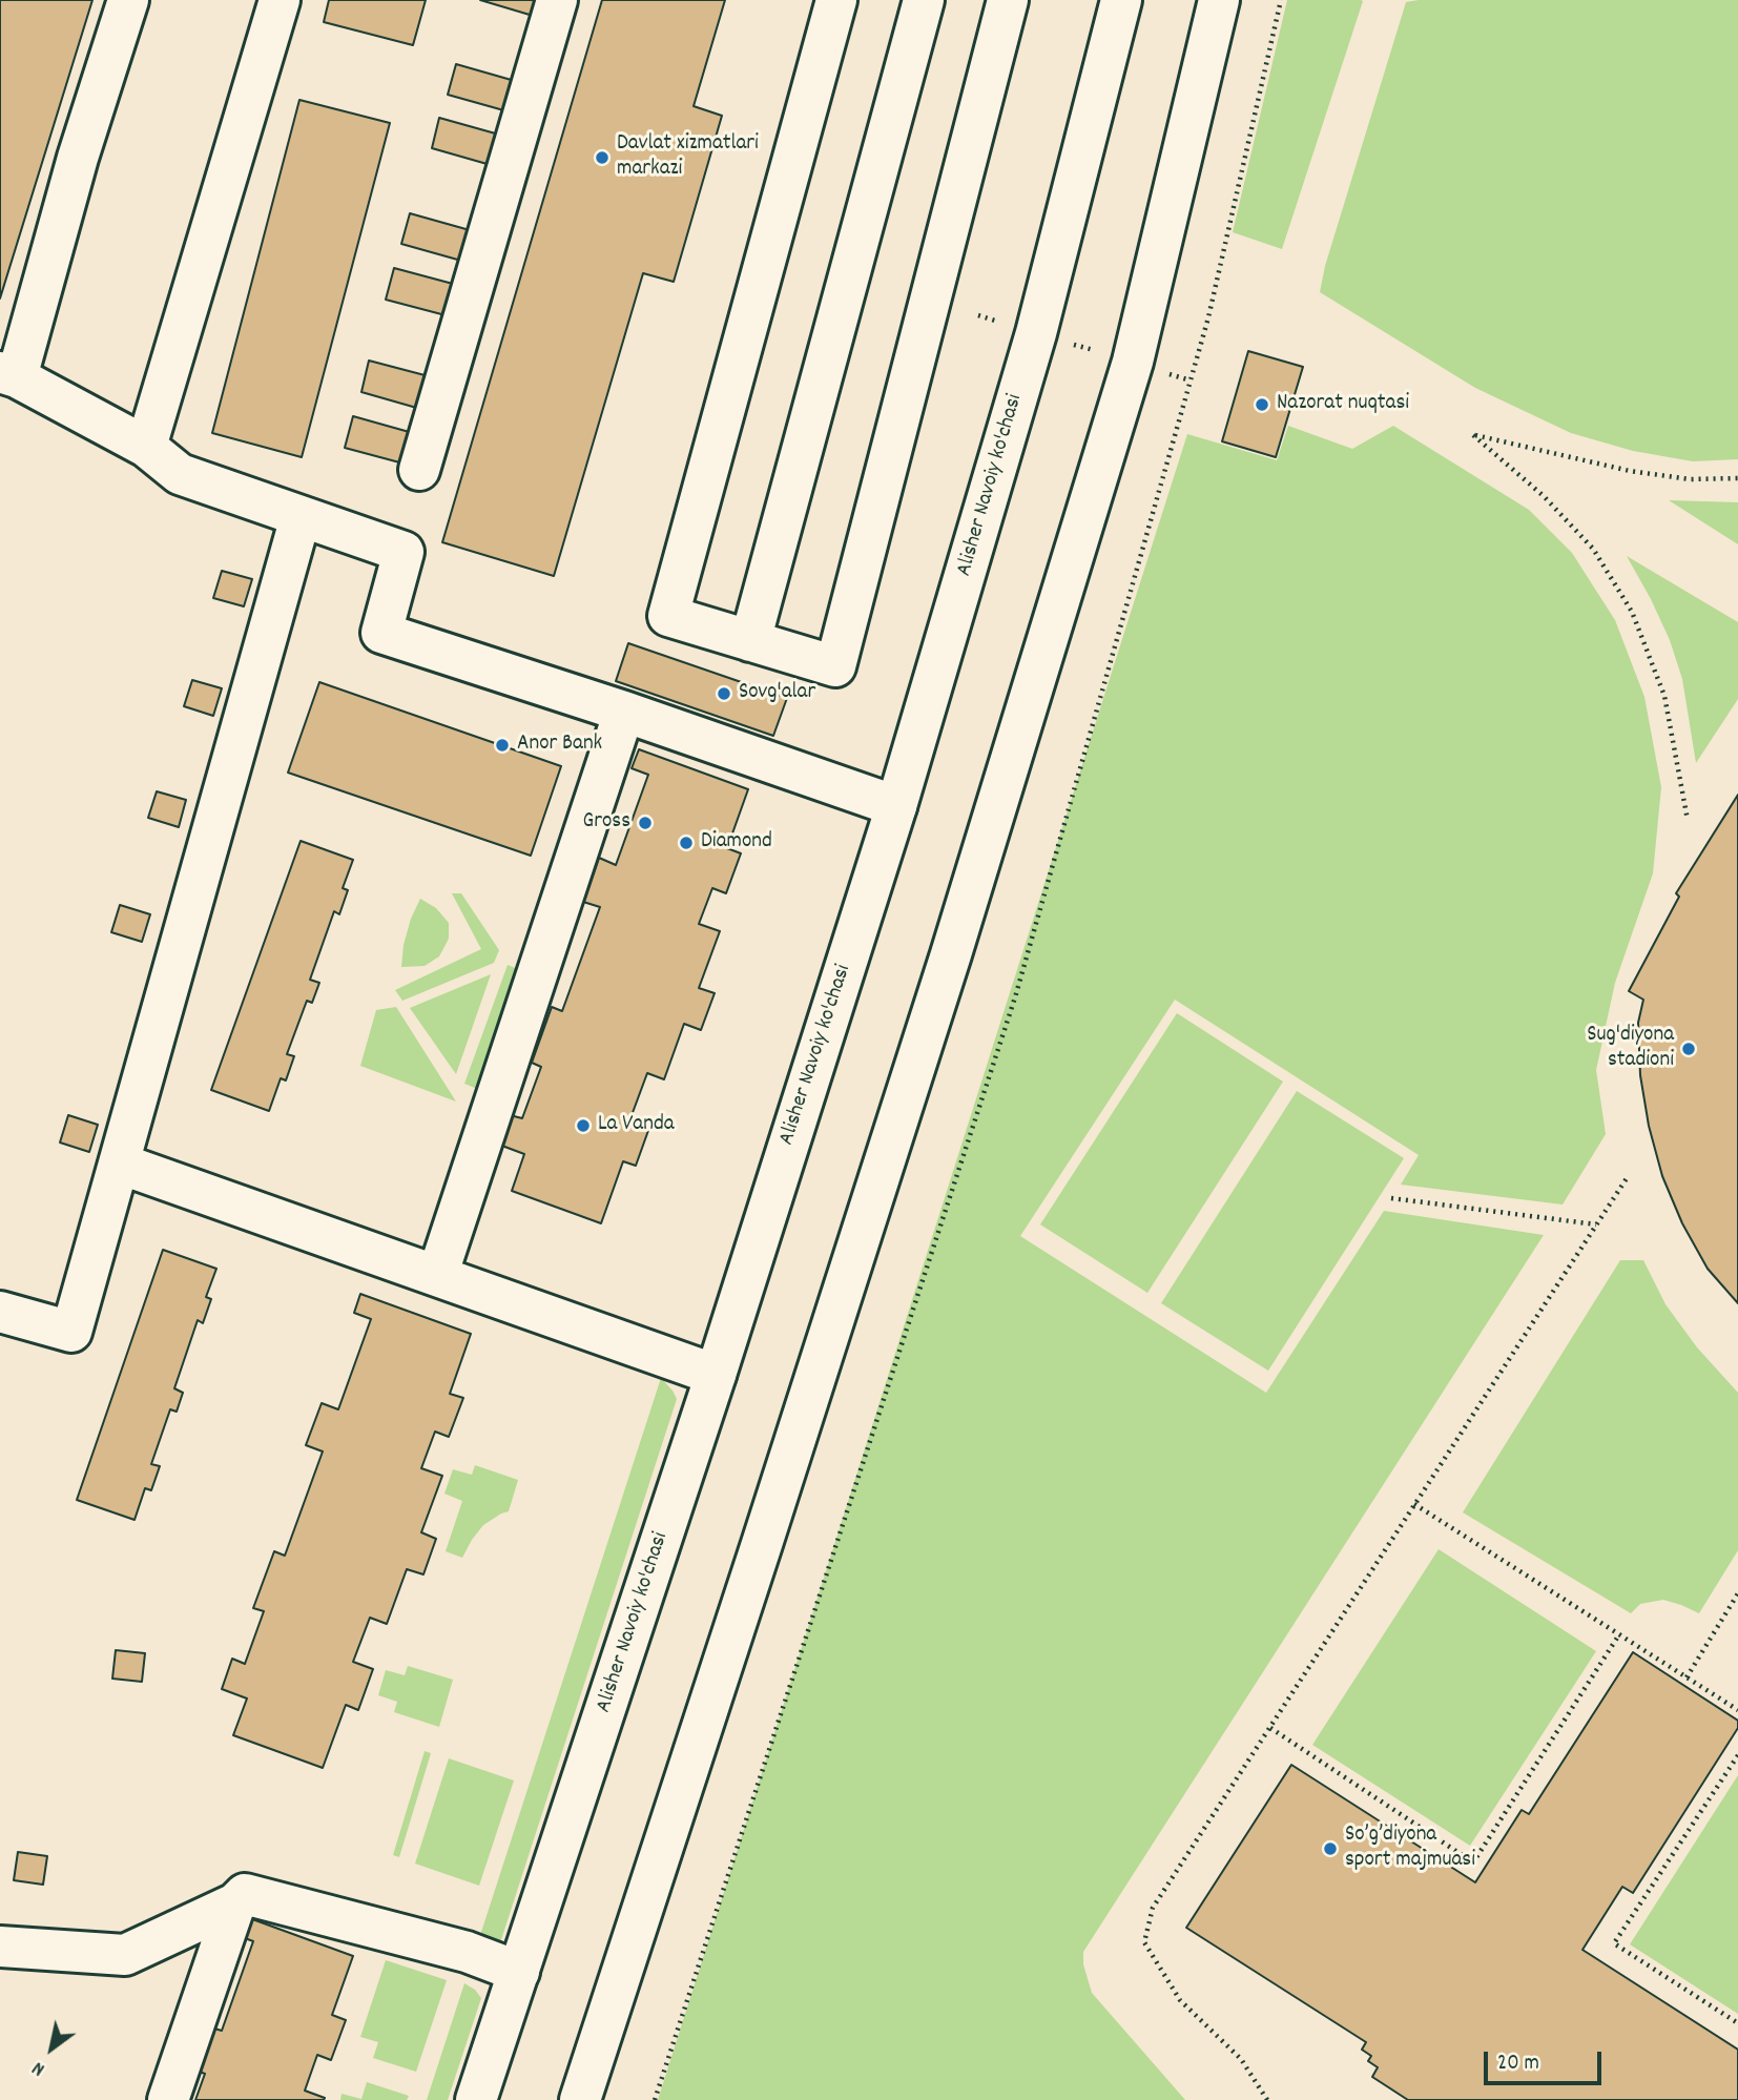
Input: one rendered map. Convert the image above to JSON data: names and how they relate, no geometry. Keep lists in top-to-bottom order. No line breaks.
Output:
{"streets":{"main road":["Alisher Navoiy ko'chasi"]},"places":["Davlat xizmatlari markazi","Nazorat nuqtasi","Sovg'alar","Anor Bank","Gross","Diamond","Sug'diyona stadioni","La Vanda","So’g’diyona sport majmuasi"],"scale_bar":"20 m","north":"bottom left"}
